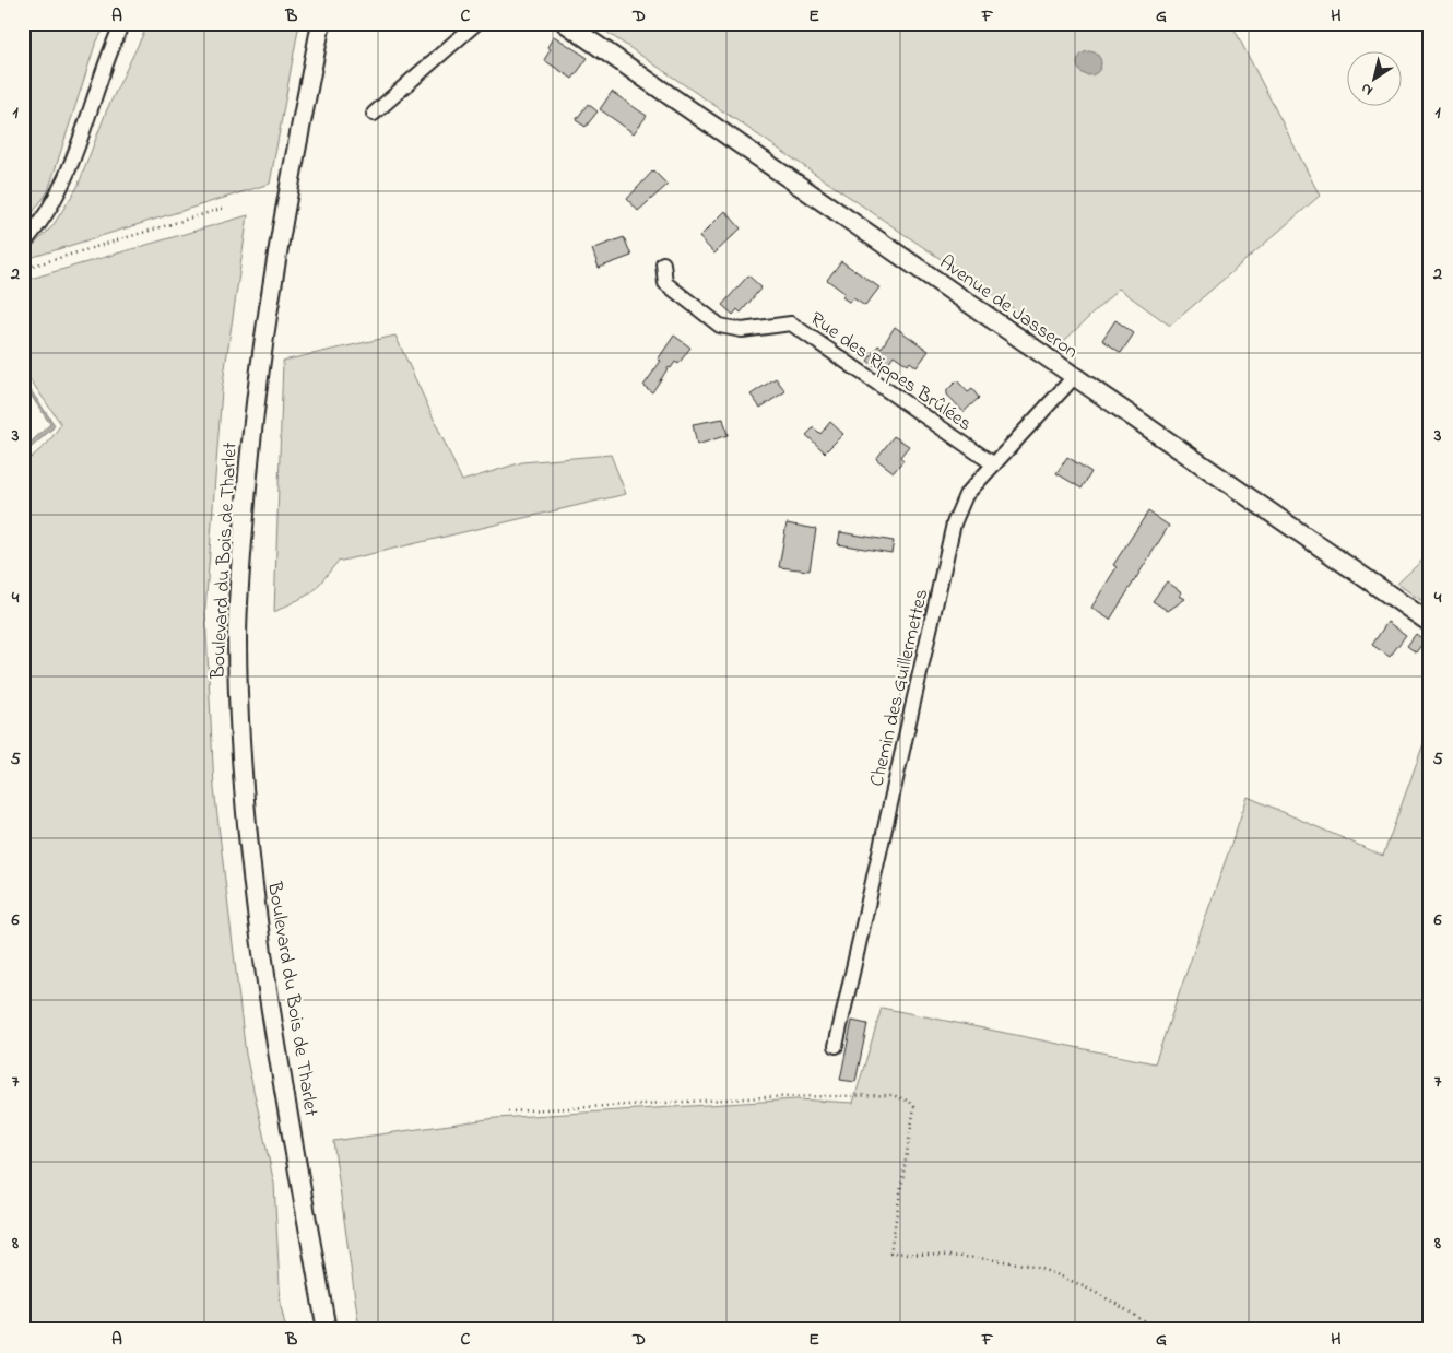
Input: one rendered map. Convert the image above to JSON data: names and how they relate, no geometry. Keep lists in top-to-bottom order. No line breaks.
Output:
{"streets":{"main road":["Avenue de Jasseron","Boulevard du Bois de Tharlet"],"street":["Rue des Rippes Brûlées","Chemin des Guillermettes"]},"crossings":[["Avenue de Jasseron","Chemin des Guillermettes"],["Rue des Rippes Brûlées","Chemin des Guillermettes"]],"north":"bottom left","grid":{"columns":["A","B","C","D","E","F","G","H"],"rows":["1","2","3","4","5","6","7","8"]}}
